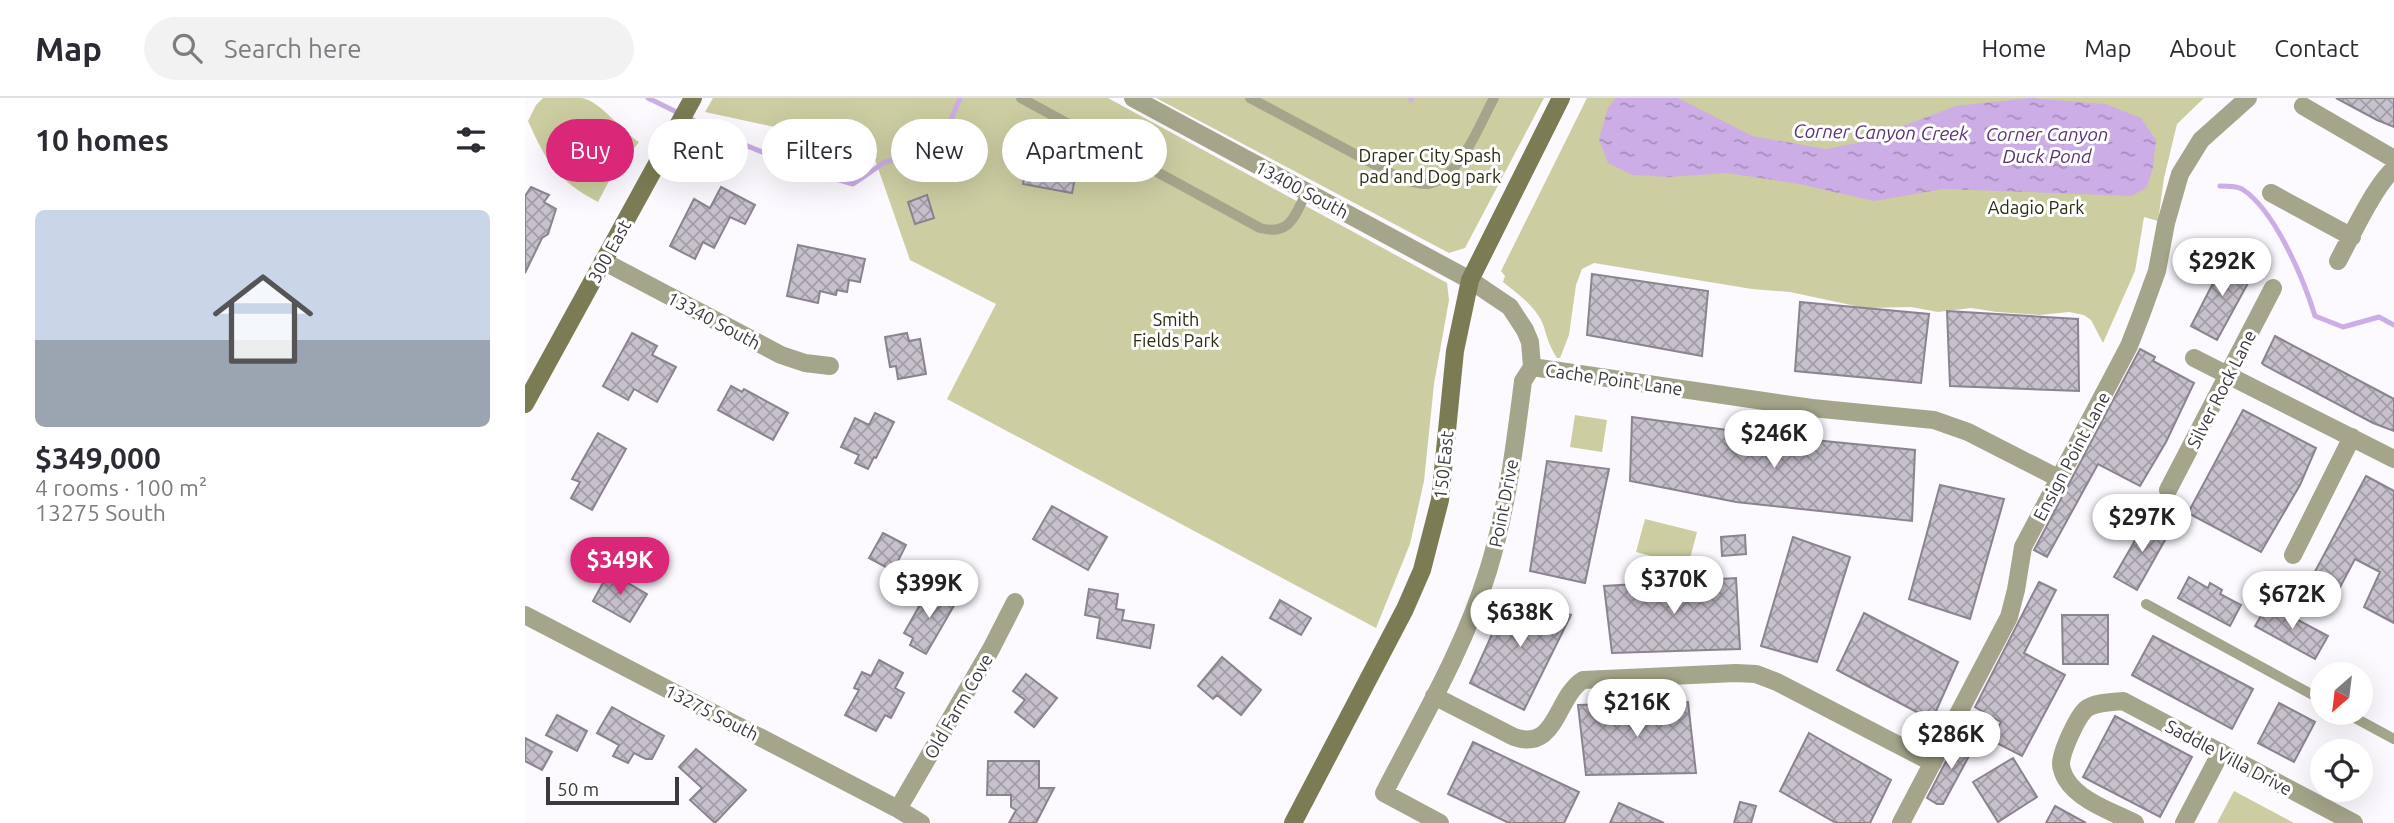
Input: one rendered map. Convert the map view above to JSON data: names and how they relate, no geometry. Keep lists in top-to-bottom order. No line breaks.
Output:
{"streets":{"street":["13400 South","300 East","13340 South","Cache Point Lane","Silver Rock Lane","Ensign Point Lane","150 East","Point Drive","Old Farm Cove","13275 South","Saddle Villa Drive"]},"crossings":[["13400 South","150 East"],["300 East","13340 South"],["Cache Point Lane","Ensign Point Lane"],["Cache Point Lane","Point Drive"],["Old Farm Cove","13275 South"]],"water":["Corner Canyon Creek","Corner Canyon Duck Pond"],"parks":["Draper City Spash pad and Dog park","Adagio Park","Smith Fields Park"],"scale_bar":"50 m","north":"bottom left","page":{"header":"Map","search":"Search here","nav":["Home","Map","About","Contact"],"heading":"10 homes","chip":["Buy","Rent","Filters","New","Apartment"],"list":[{"name":"$349,000","note":"4 rooms · 100 m² · 13275 South"}],"price":["$292K","$246K","$297K","$349K","$370K","$399K","$672K","$638K","$216K","$286K"],"scale":"50 m"}}
